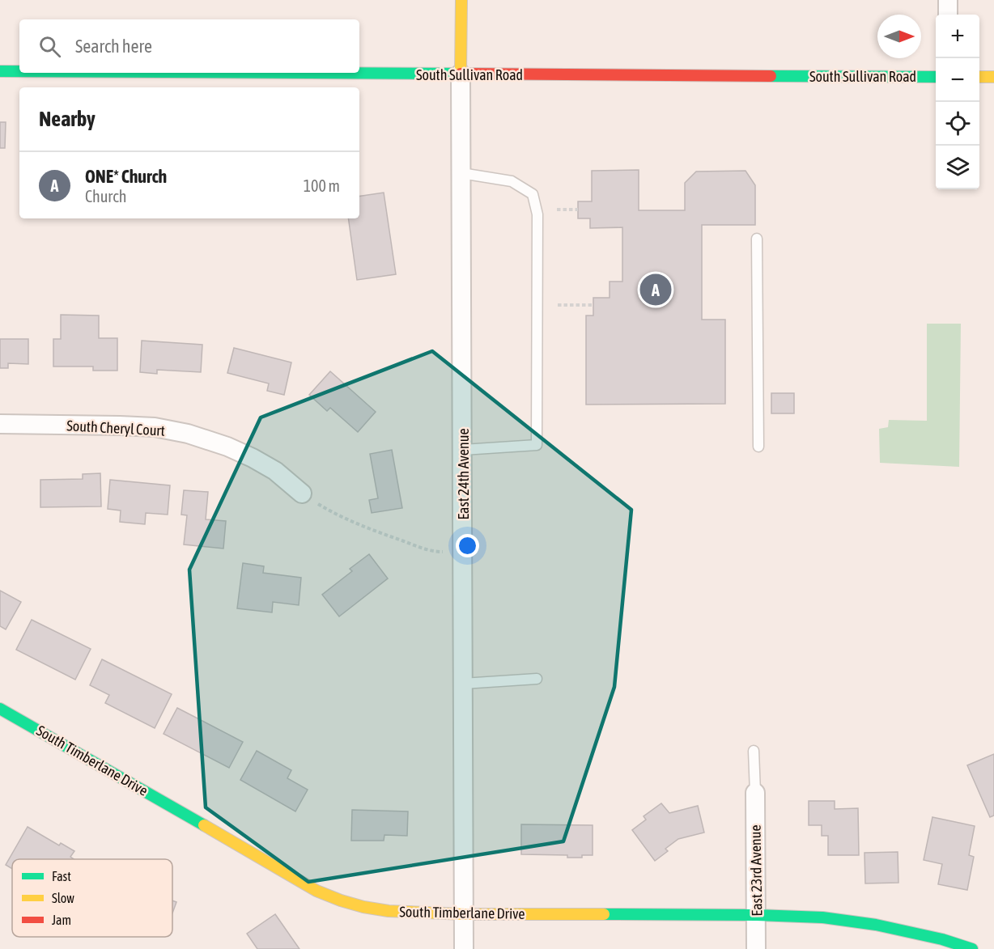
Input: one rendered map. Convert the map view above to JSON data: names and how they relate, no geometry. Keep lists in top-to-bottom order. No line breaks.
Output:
{"streets":{"street":["South Sullivan Road","South Cheryl Court","East 24th Avenue","South Timberlane Drive","East 23rd Avenue"]},"crossings":[["South Sullivan Road","East 24th Avenue"],["East 24th Avenue","South Timberlane Drive"],["South Timberlane Drive","East 23rd Avenue"]],"legend":["Fast","Slow","Jam"],"north":"right","page":{"map_buttons":["+","−"],"search":"Search here","heading":"Nearby","list":[{"mark":"A","name":"ONE* Church","note":"Church","value":"100 m"}],"pins":"A"}}
